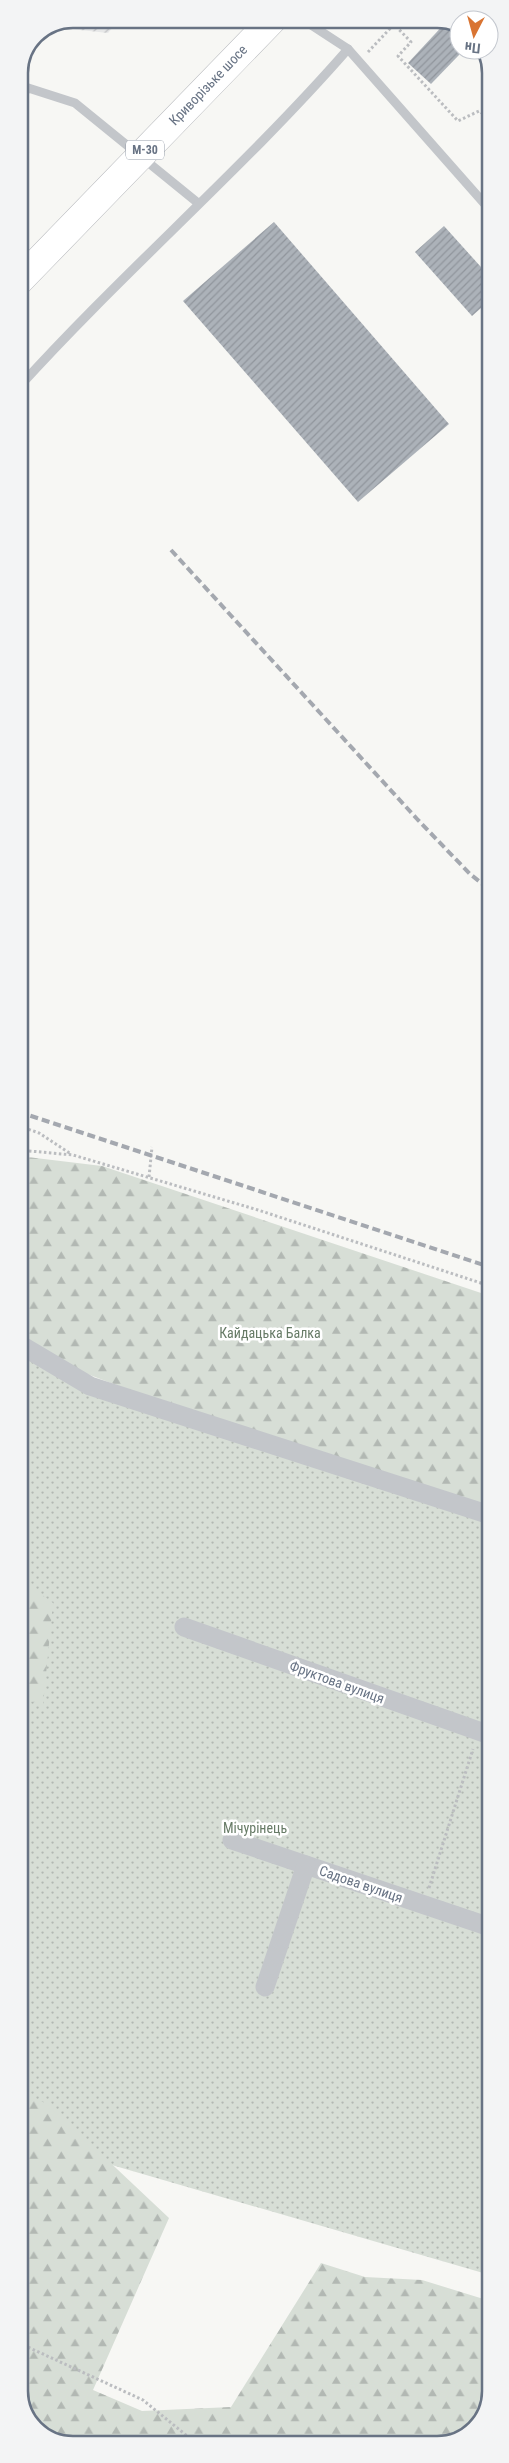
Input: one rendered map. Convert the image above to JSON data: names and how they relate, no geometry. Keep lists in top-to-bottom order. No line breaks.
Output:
{"streets":{"highway":["Криворізьке шосе","М-30"],"street":["Фруктова вулиця","Садова вулиця"]},"parks":["Кайдацька Балка","Мічурінець"],"north":"bottom"}
